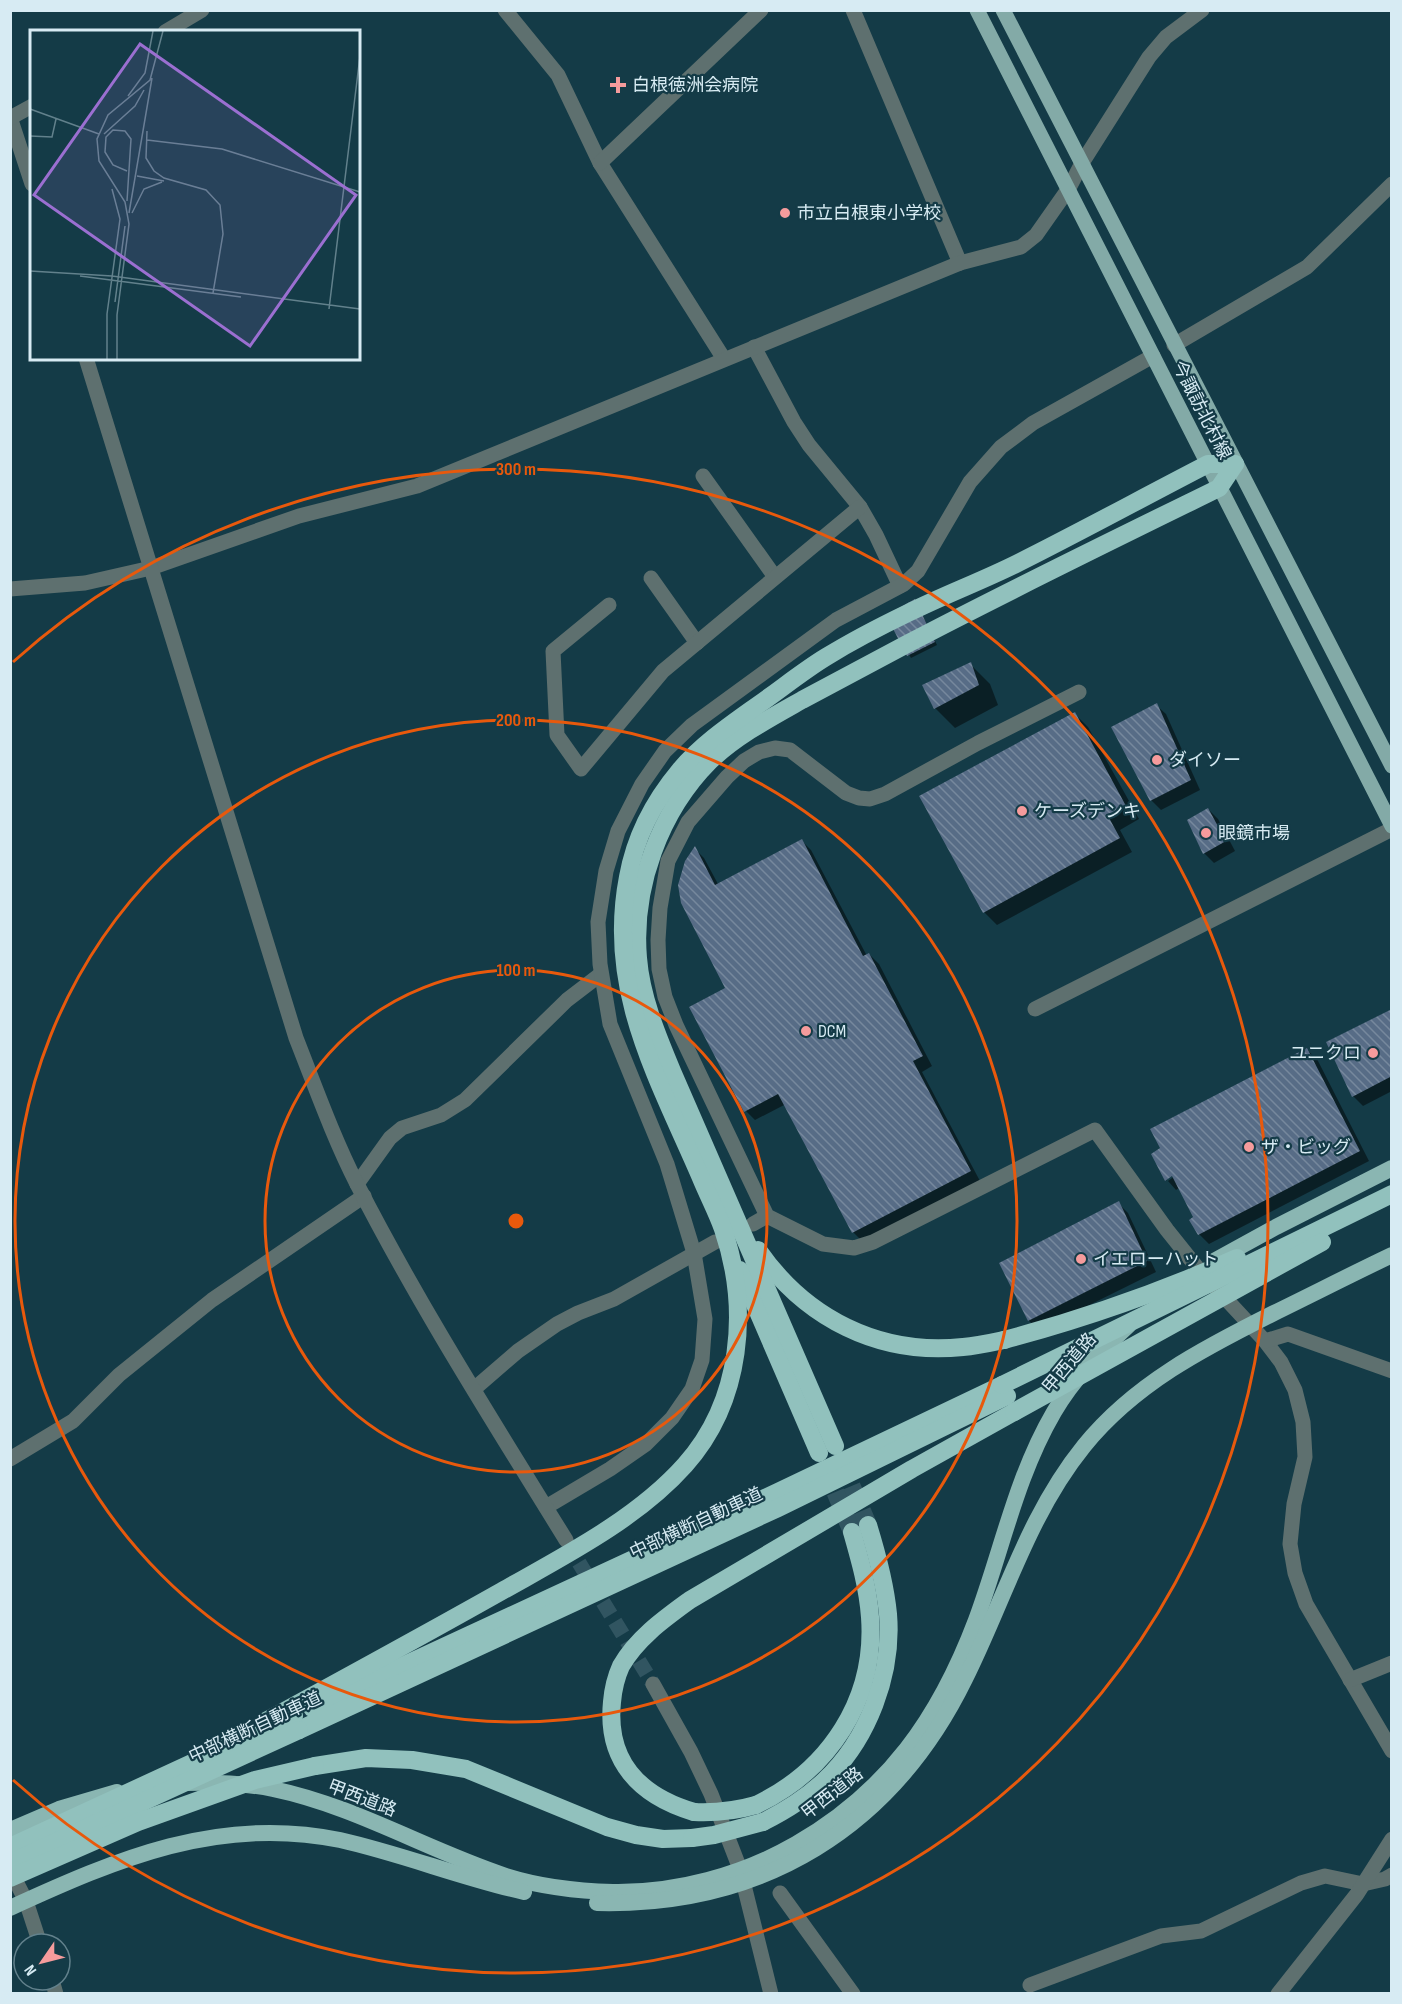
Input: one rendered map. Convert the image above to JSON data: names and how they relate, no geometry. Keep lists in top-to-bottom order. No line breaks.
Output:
{"streets":{"highway":["甲西道路","中部横断自動車道"],"main road":["今諏訪北村線"]},"places":{"health":["白根徳洲会病院"],"other":["市立白根東小学校","ダイソー","ケーズデンキ","眼鏡市場","DCM","ユニクロ","ザ・ビッグ","イエローハット"]},"north":"bottom left","rings":["300 m","200 m","100 m"]}
